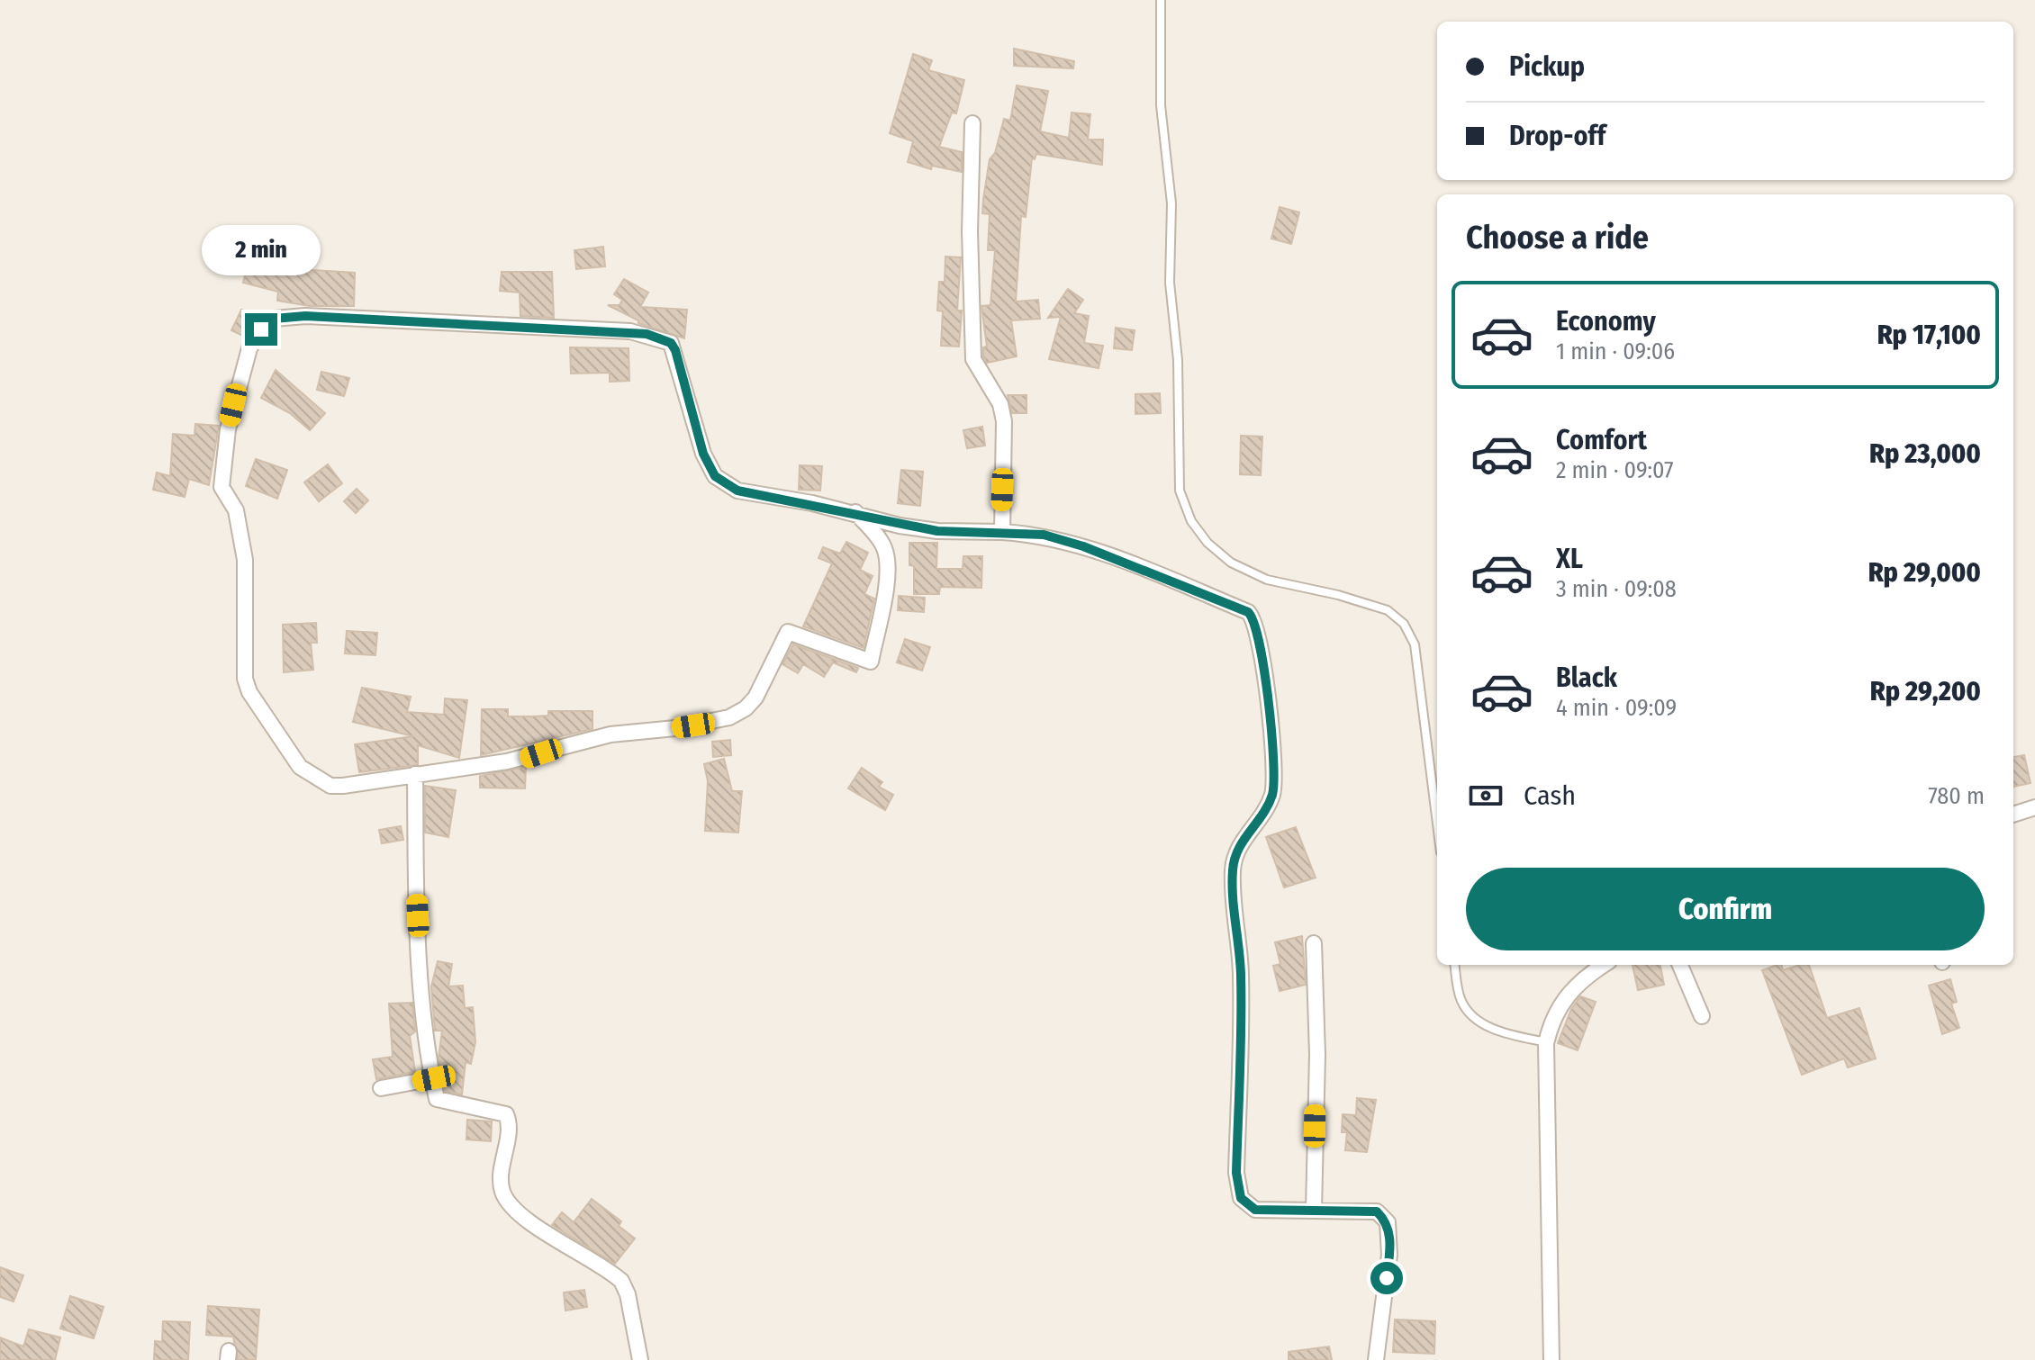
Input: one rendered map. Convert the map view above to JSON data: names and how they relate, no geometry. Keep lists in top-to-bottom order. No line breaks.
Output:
{"page":{"banner":["Pickup","Drop-off"],"heading":"Choose a ride","bubble":"2 min","list":[{"name":"Economy","note":"1 min · 09:06","value":"Rp 17,100"},{"name":"Comfort","note":"2 min · 09:07","value":"Rp 23,000"},{"name":"XL","note":"3 min · 09:08","value":"Rp 29,000"},{"name":"Black","note":"4 min · 09:09","value":"Rp 29,200"}],"pay":["Cash","780 m"],"buttons":"Confirm"}}
